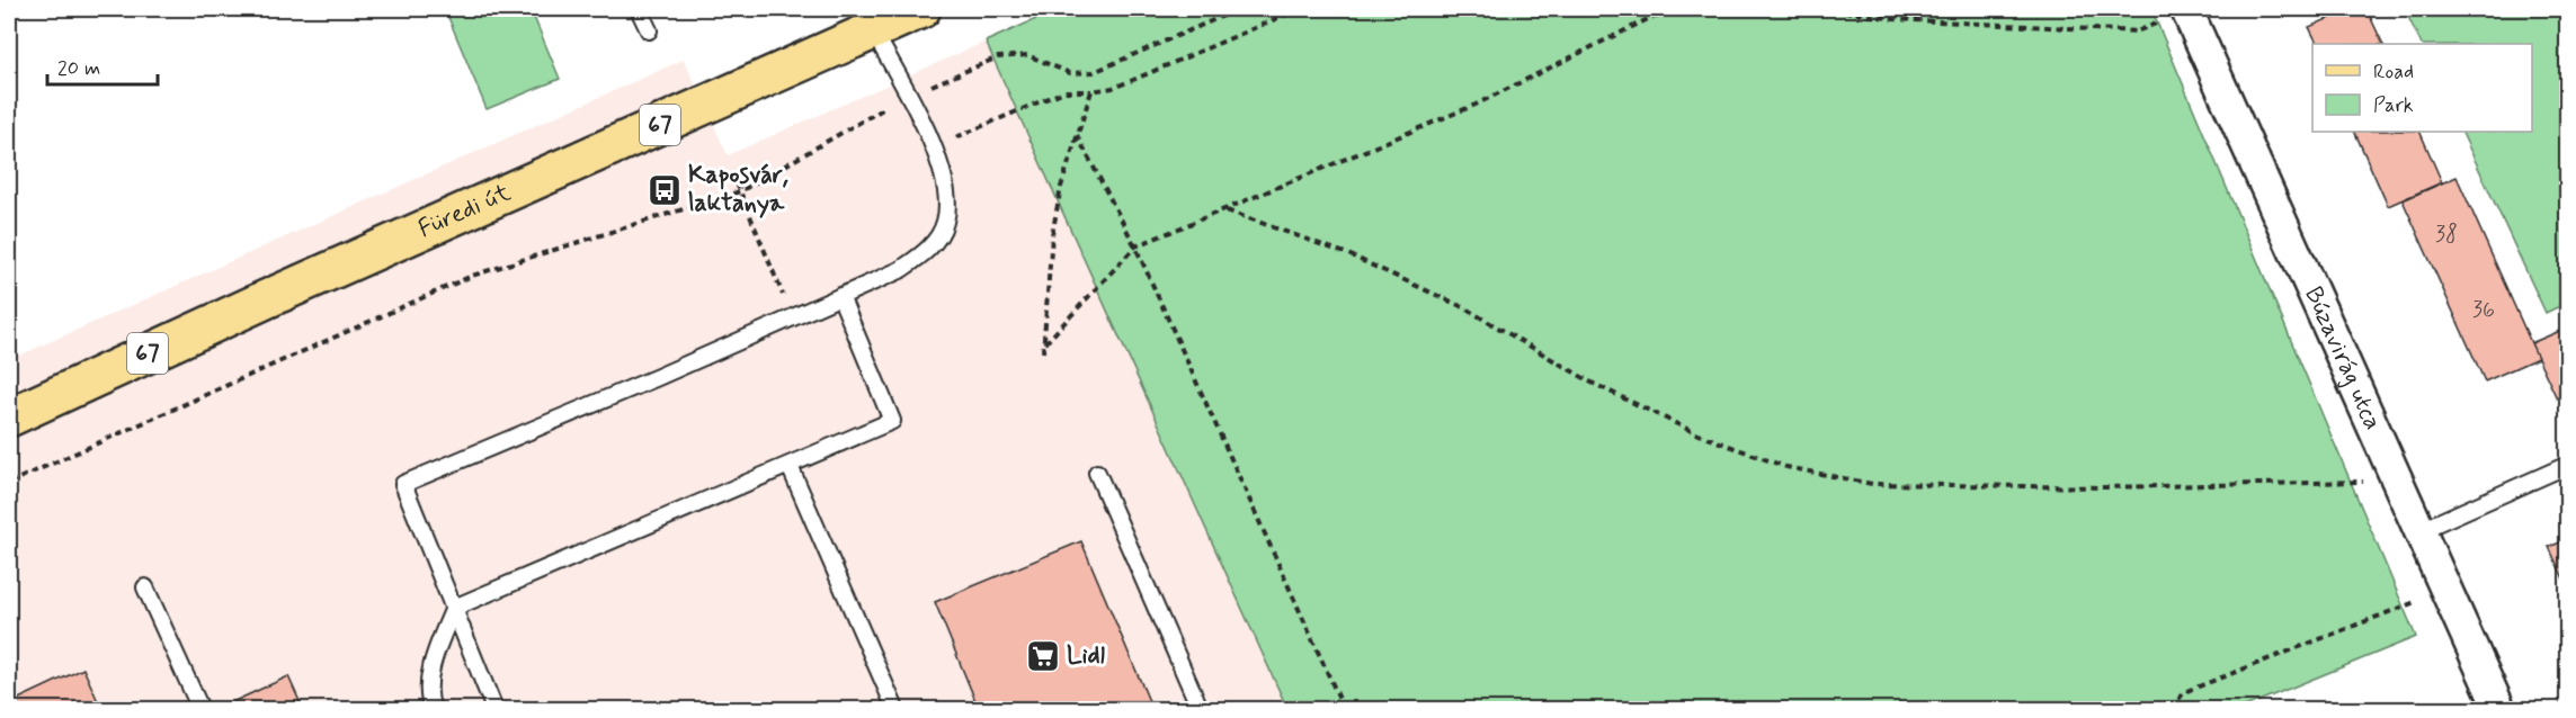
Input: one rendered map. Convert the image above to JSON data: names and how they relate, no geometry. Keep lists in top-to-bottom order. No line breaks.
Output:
{"streets":{"main road":["67","Füredi út"],"street":["Búzavirág utca"]},"places":{"bus stop":["Kaposvár, laktanya"],"supermarket":["Lidl"]},"house_numbers":["38","36"],"legend":["Road","Park"],"scale_bar":"20 m"}
